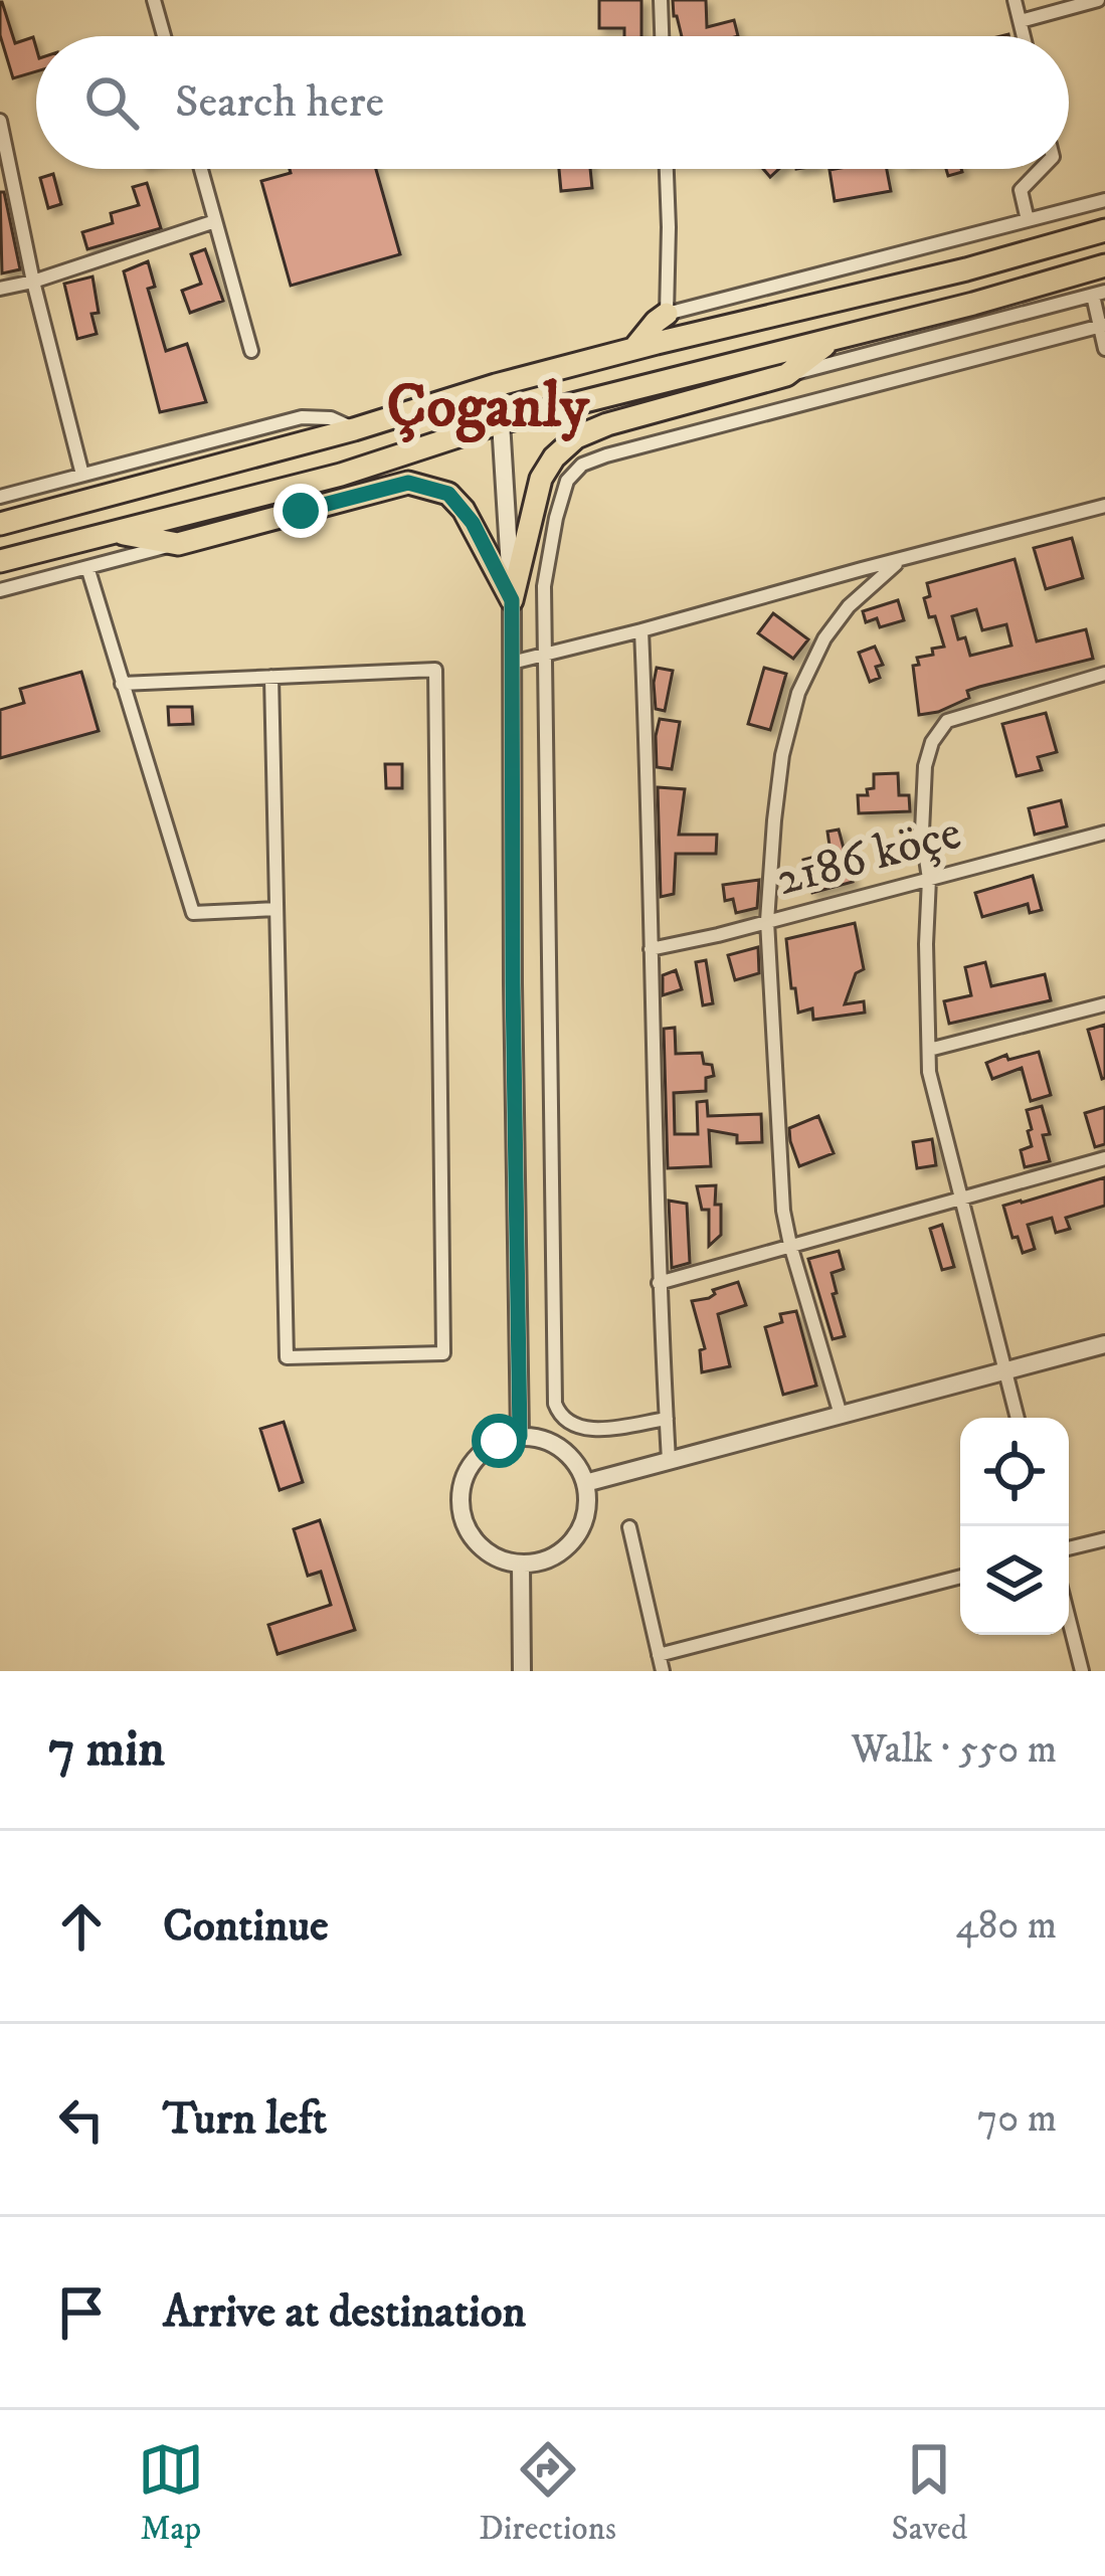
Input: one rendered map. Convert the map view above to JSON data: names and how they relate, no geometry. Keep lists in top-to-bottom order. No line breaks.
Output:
{"streets":{"street":["2186 köçe"]},"districts":["Çoganly"],"page":{"search":"Search here","heading":["7 min","Walk · 550 m"],"list":[["Continue","480 m"],["Turn left","70 m"],"Arrive at destination"],"nav":["Map","Directions","Saved"]}}
